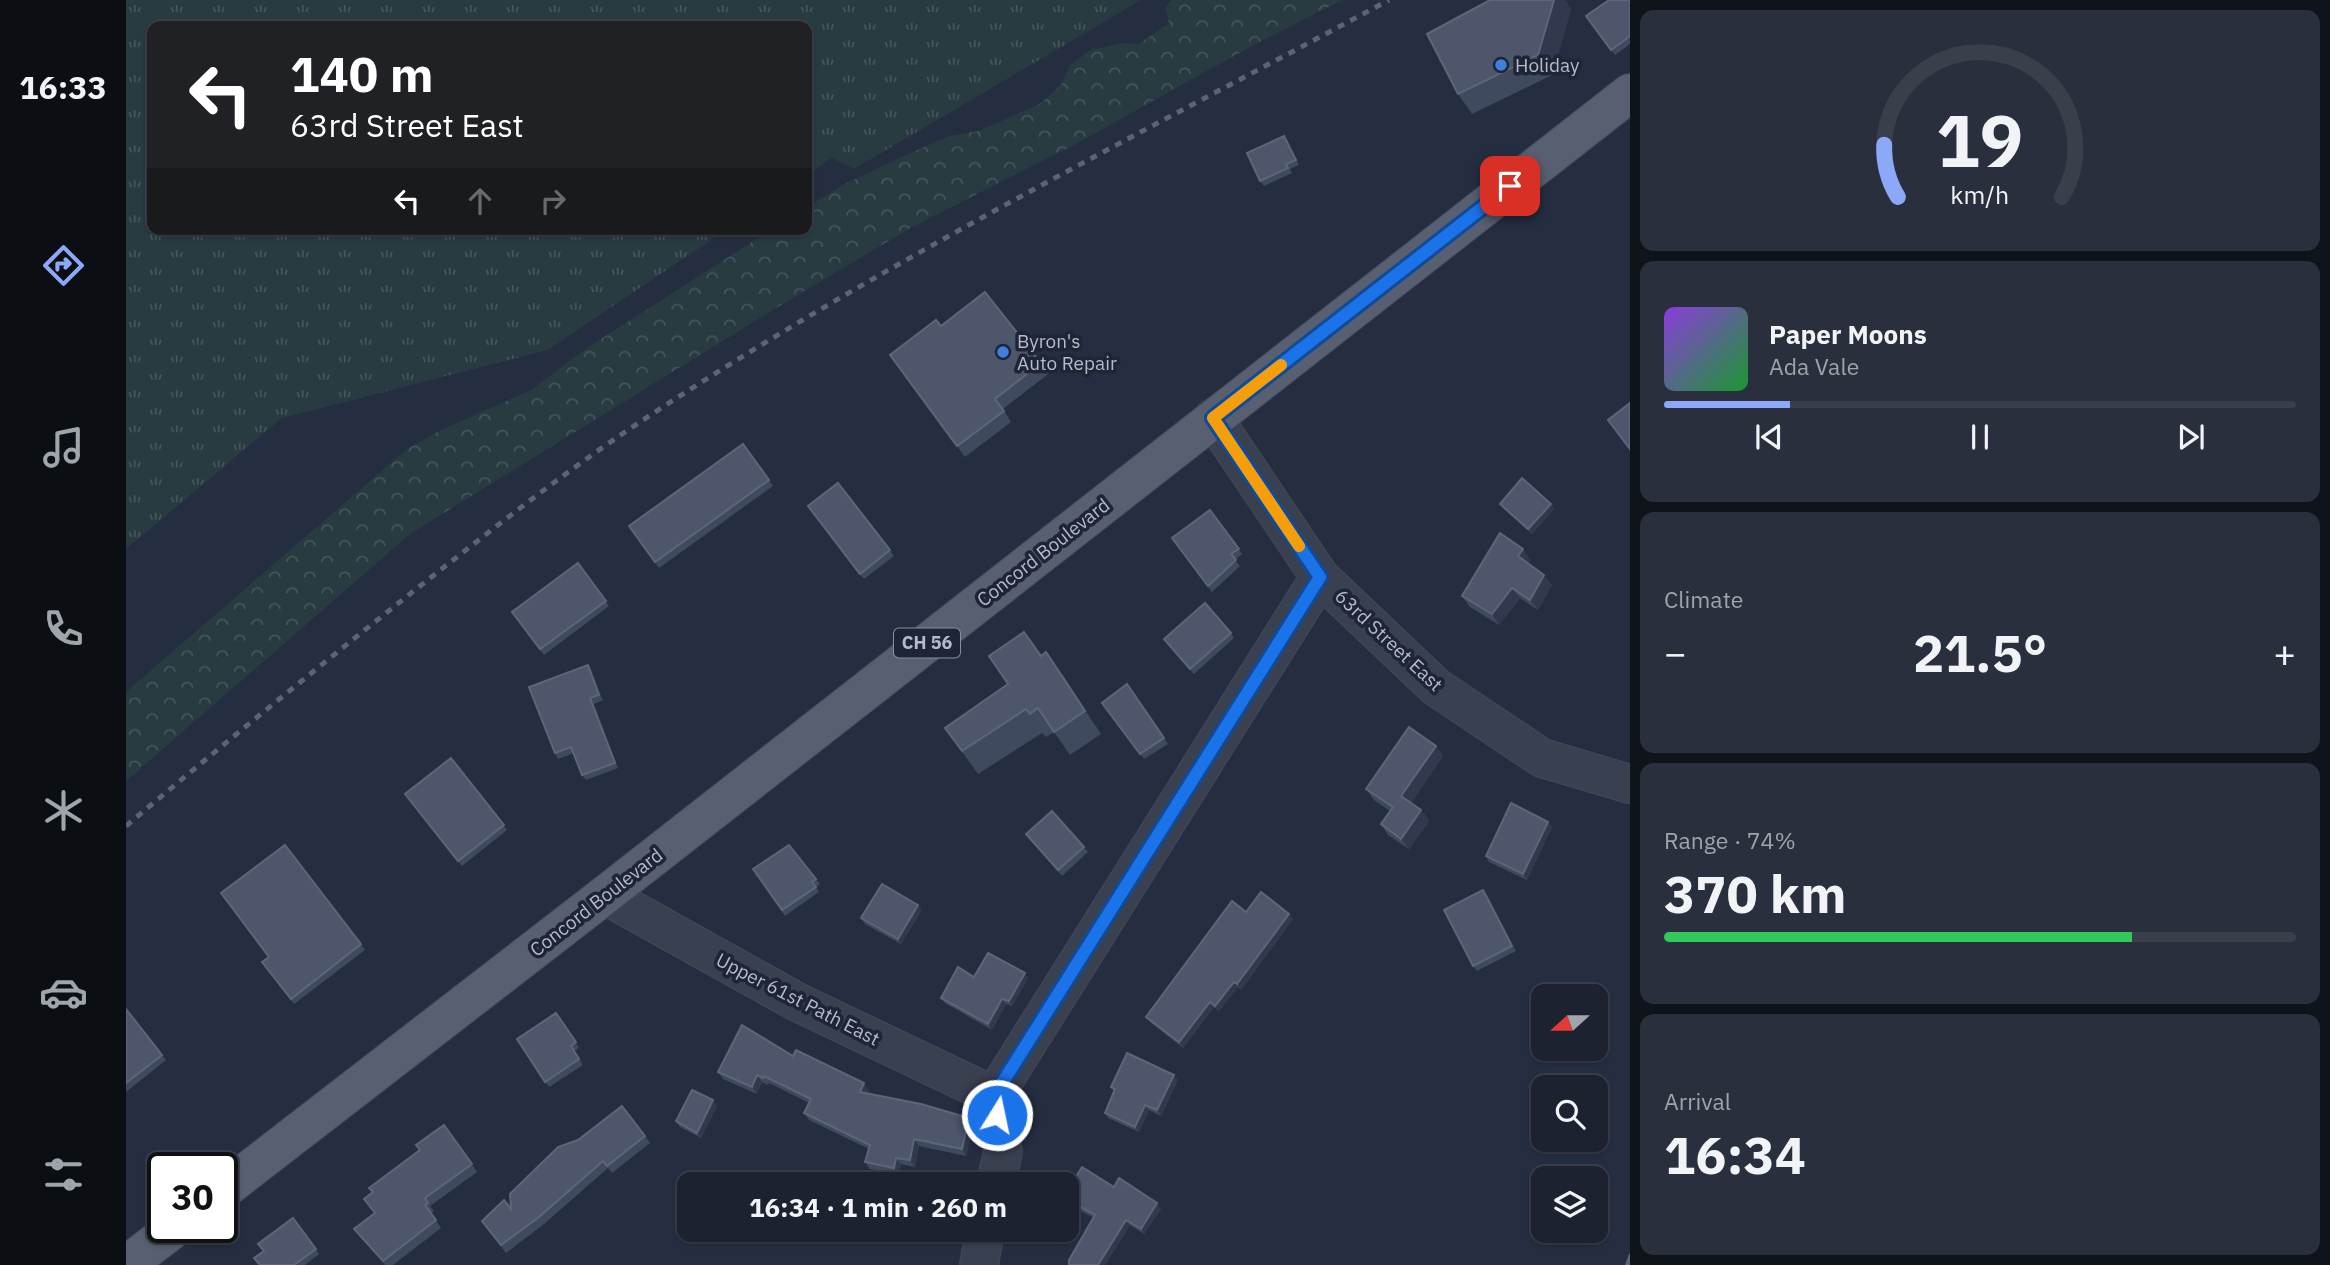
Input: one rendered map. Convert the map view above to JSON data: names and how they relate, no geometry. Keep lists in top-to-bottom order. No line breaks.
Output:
{"streets":{"main road":["Concord Boulevard","CH 56"],"street":["63rd Street East","Upper 61st Path East"]},"crossings":[["Concord Boulevard","63rd Street East"],["Concord Boulevard","Upper 61st Path East"]],"places":["Holiday","Byron's Auto Repair"],"north":"left","page":{"tabs":"16:33","turn":["140 m","63rd Street East"],"song":["Paper Moons","Ada Vale"],"tile":["Climate",["Range · 74%","370 km"],["Arrival","16:34"]],"heat":["−","21.5°","+"],"limit":"30","trip":"16:34 · 1 min · 260 m","gauge":["19","km/h"]}}
